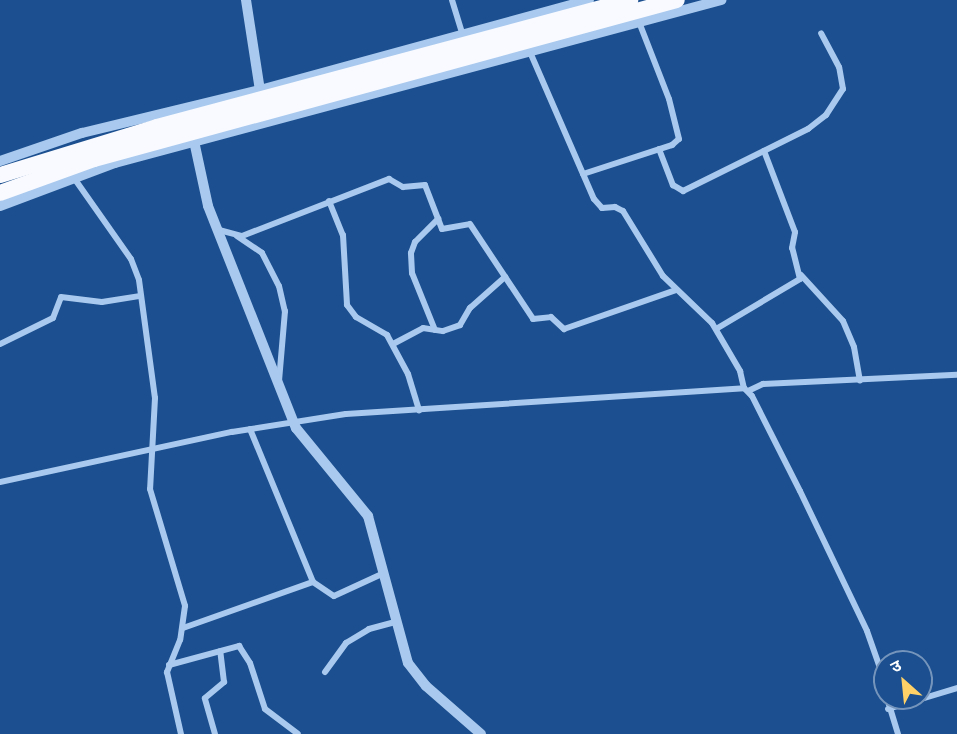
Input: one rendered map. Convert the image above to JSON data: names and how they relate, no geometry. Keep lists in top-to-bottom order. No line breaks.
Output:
{"north":"top left"}
